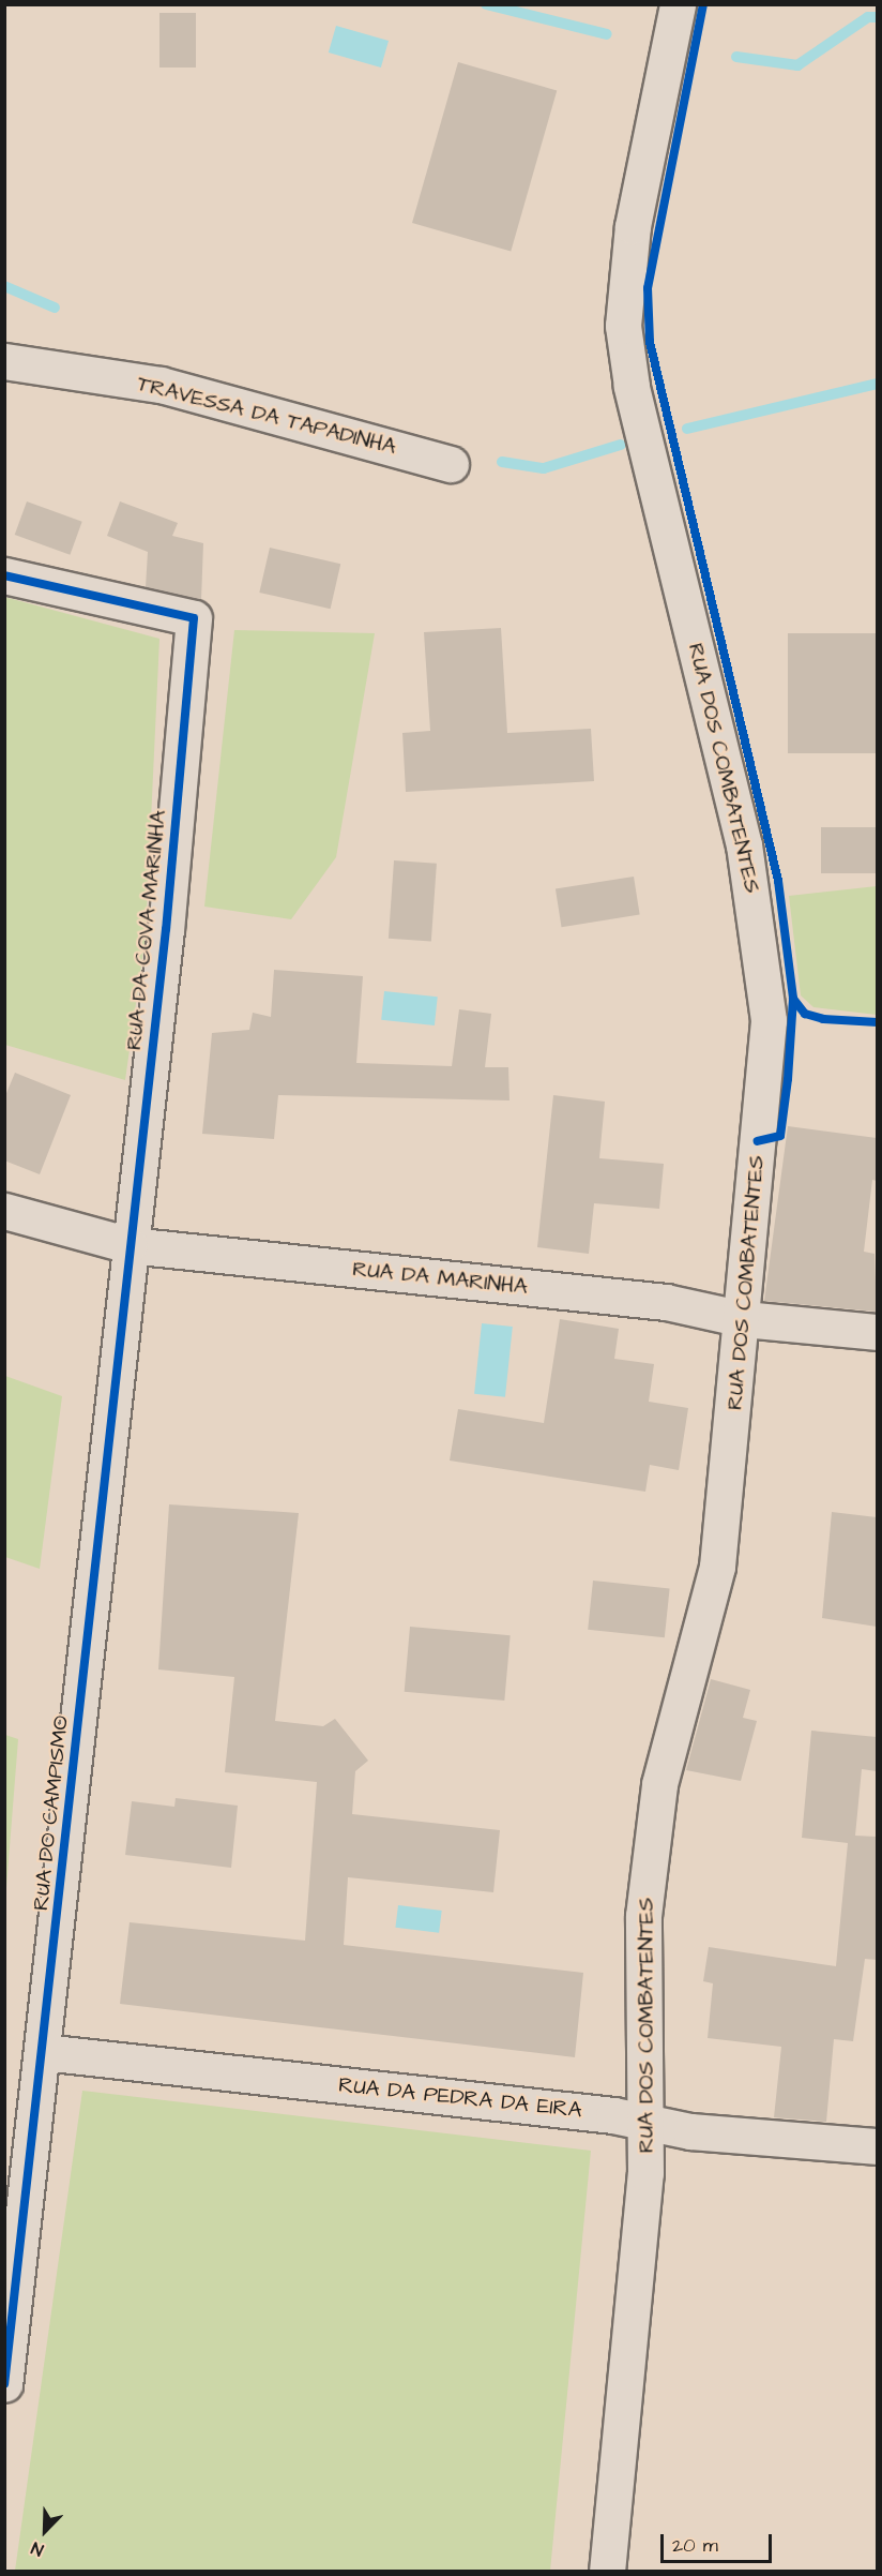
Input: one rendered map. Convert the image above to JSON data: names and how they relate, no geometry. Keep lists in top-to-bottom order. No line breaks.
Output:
{"streets":{"street":["TRAVESSA DA TAPADINHA","RUA DOS COMBATENTES","RUA DA COVA MARINHA","RUA DA MARINHA","RUA DO CAMPISMO","RUA DA PEDRA DA EIRA"]},"crossings":[["RUA DOS COMBATENTES","RUA DA MARINHA"],["RUA DOS COMBATENTES","RUA DA PEDRA DA EIRA"],["RUA DA COVA MARINHA","RUA DA MARINHA"],["RUA DA COVA MARINHA","RUA DO CAMPISMO"],["RUA DA MARINHA","RUA DO CAMPISMO"],["RUA DO CAMPISMO","RUA DA PEDRA DA EIRA"]],"scale_bar":"20 m","north":"bottom left"}
